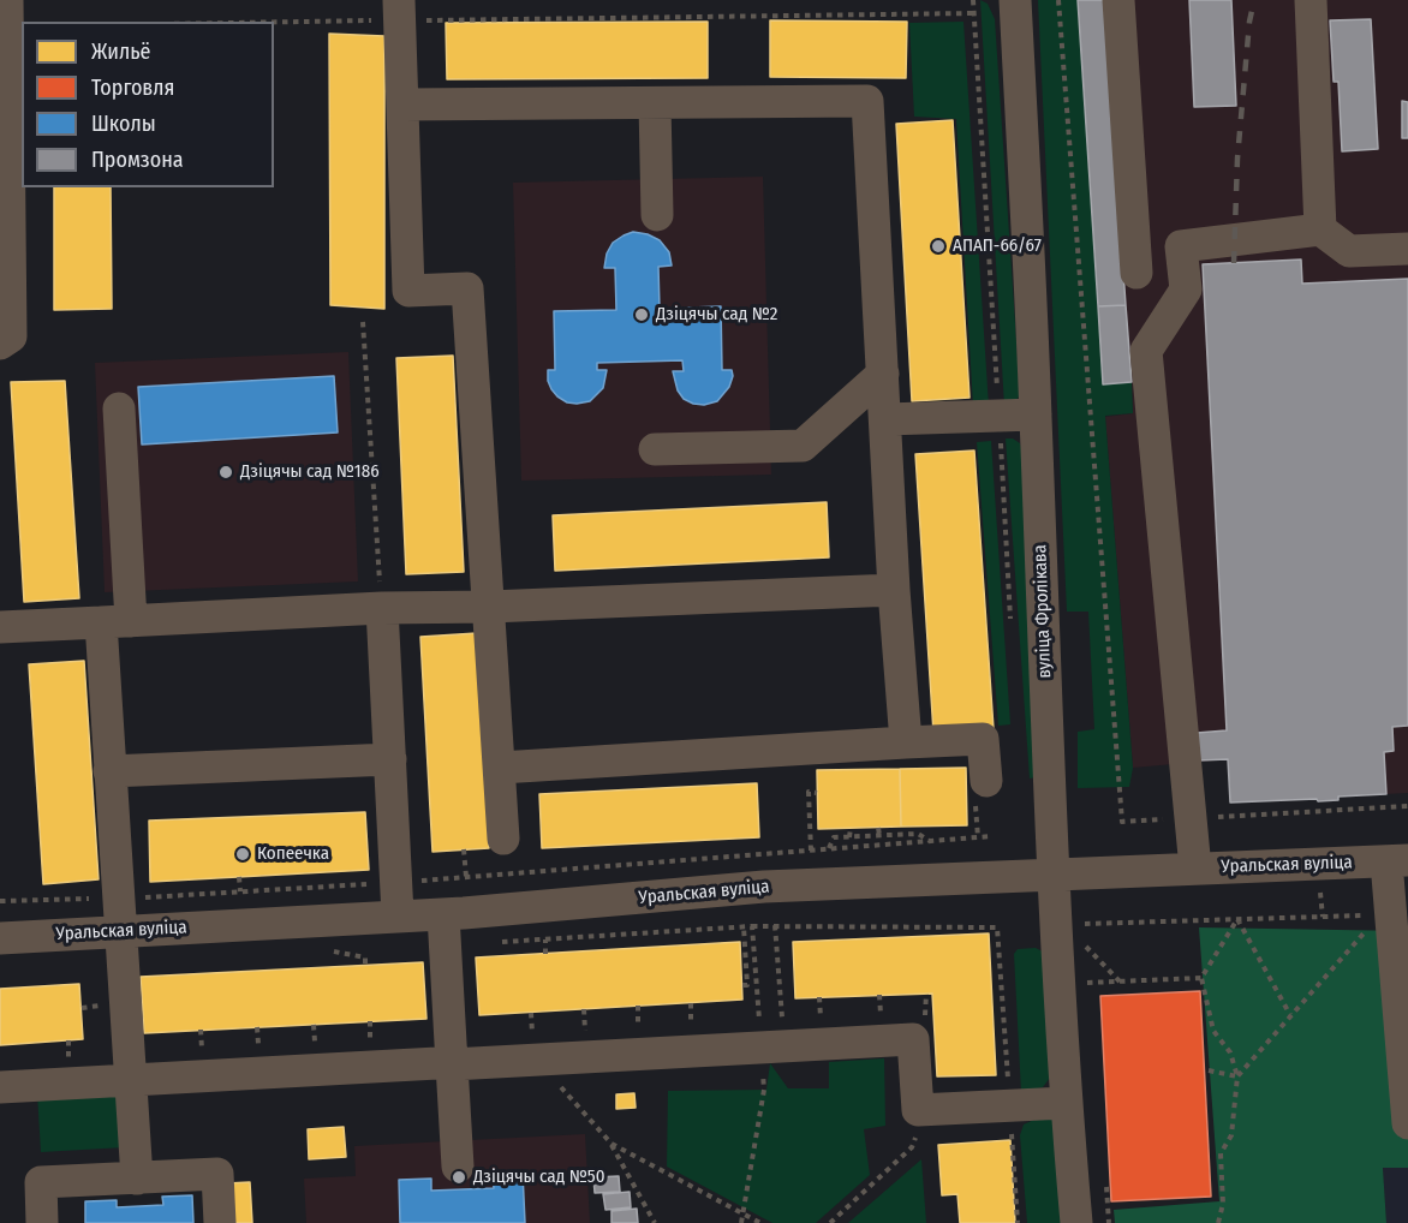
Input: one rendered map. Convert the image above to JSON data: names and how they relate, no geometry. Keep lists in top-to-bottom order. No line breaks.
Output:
{"streets":{"street":["вуліца Фролікава","Уральская вуліца"]},"crossings":[["вуліца Фролікава","Уральская вуліца"]],"places":["АПАП-66/67","Дзіцячы сад №2","Дзіцячы сад №186","Копеечка","Дзіцячы сад №50"],"legend":["Жильё","Торговля","Школы","Промзона"]}
